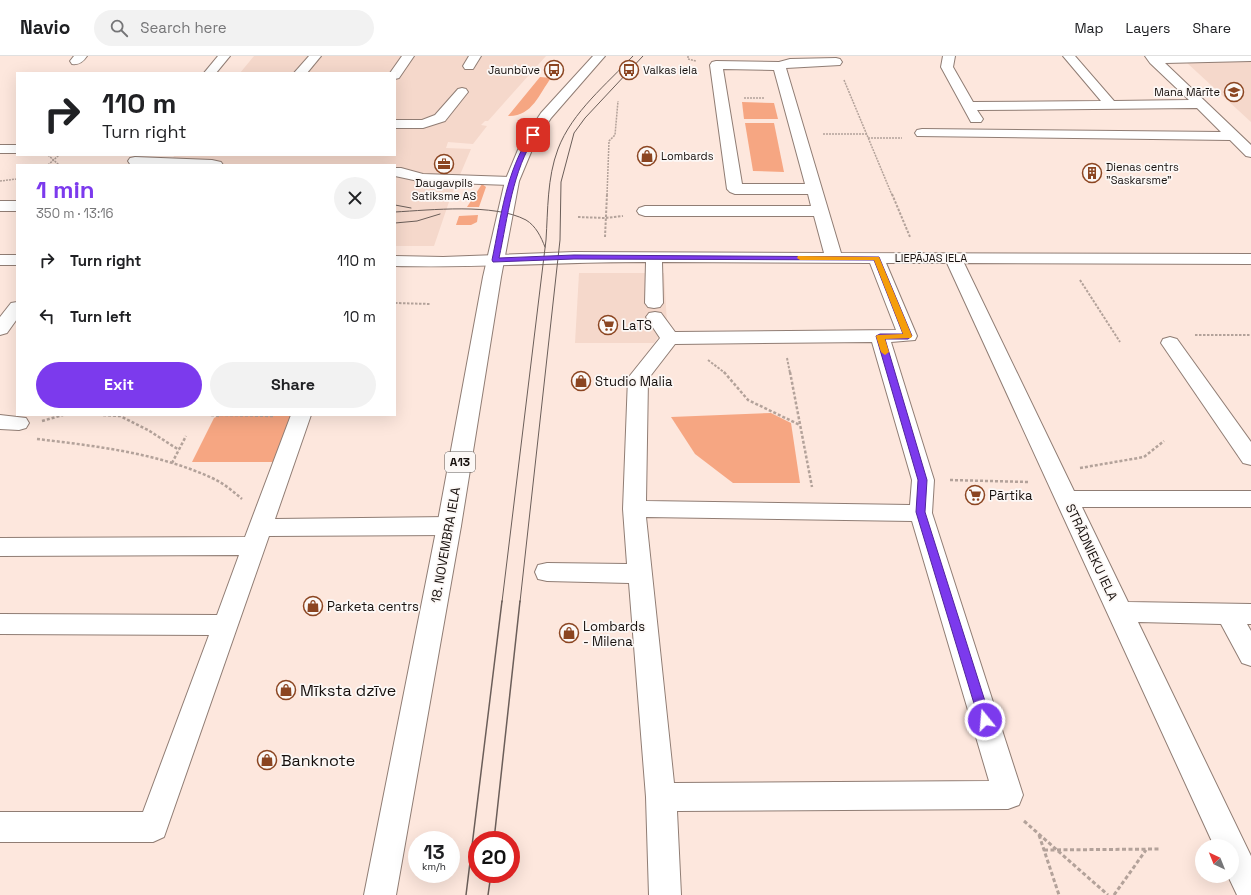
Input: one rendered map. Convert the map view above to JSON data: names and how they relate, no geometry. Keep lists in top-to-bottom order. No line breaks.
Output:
{"streets":{"street":["LIEPĀJAS IELA","A13","18. NOVEMBRA IELA","STRĀDNIEKU IELA"]},"crossings":[["LIEPĀJAS IELA","18. NOVEMBRA IELA"],["LIEPĀJAS IELA","STRĀDNIEKU IELA"]],"places":{"bus stop":["Jaunbūve","Valkas iela"],"school or university":["Mana Mārīte"],"shop":["Lombards","Studio Malia","Parketa centrs","Lombards - Milena","Mīksta dzīve","Banknote"],"office":["Daugavpils Satiksme AS"],"building":["Dienas centrs \"Saskarsme\""],"supermarket":["LaTS","Pārtika"]},"north":"top left","page":{"header":"Navio","search":"Search here","nav":["Map","Layers","Share"],"turn":["110 m","Turn right"],"heading":["1 min","350 m · 13:16"],"list":[{"name":"Turn right","value":"110 m"},{"name":"Turn left","value":"10 m"}],"buttons":["Exit","Share"],"speed":"13 km/h","limit":"20"}}
